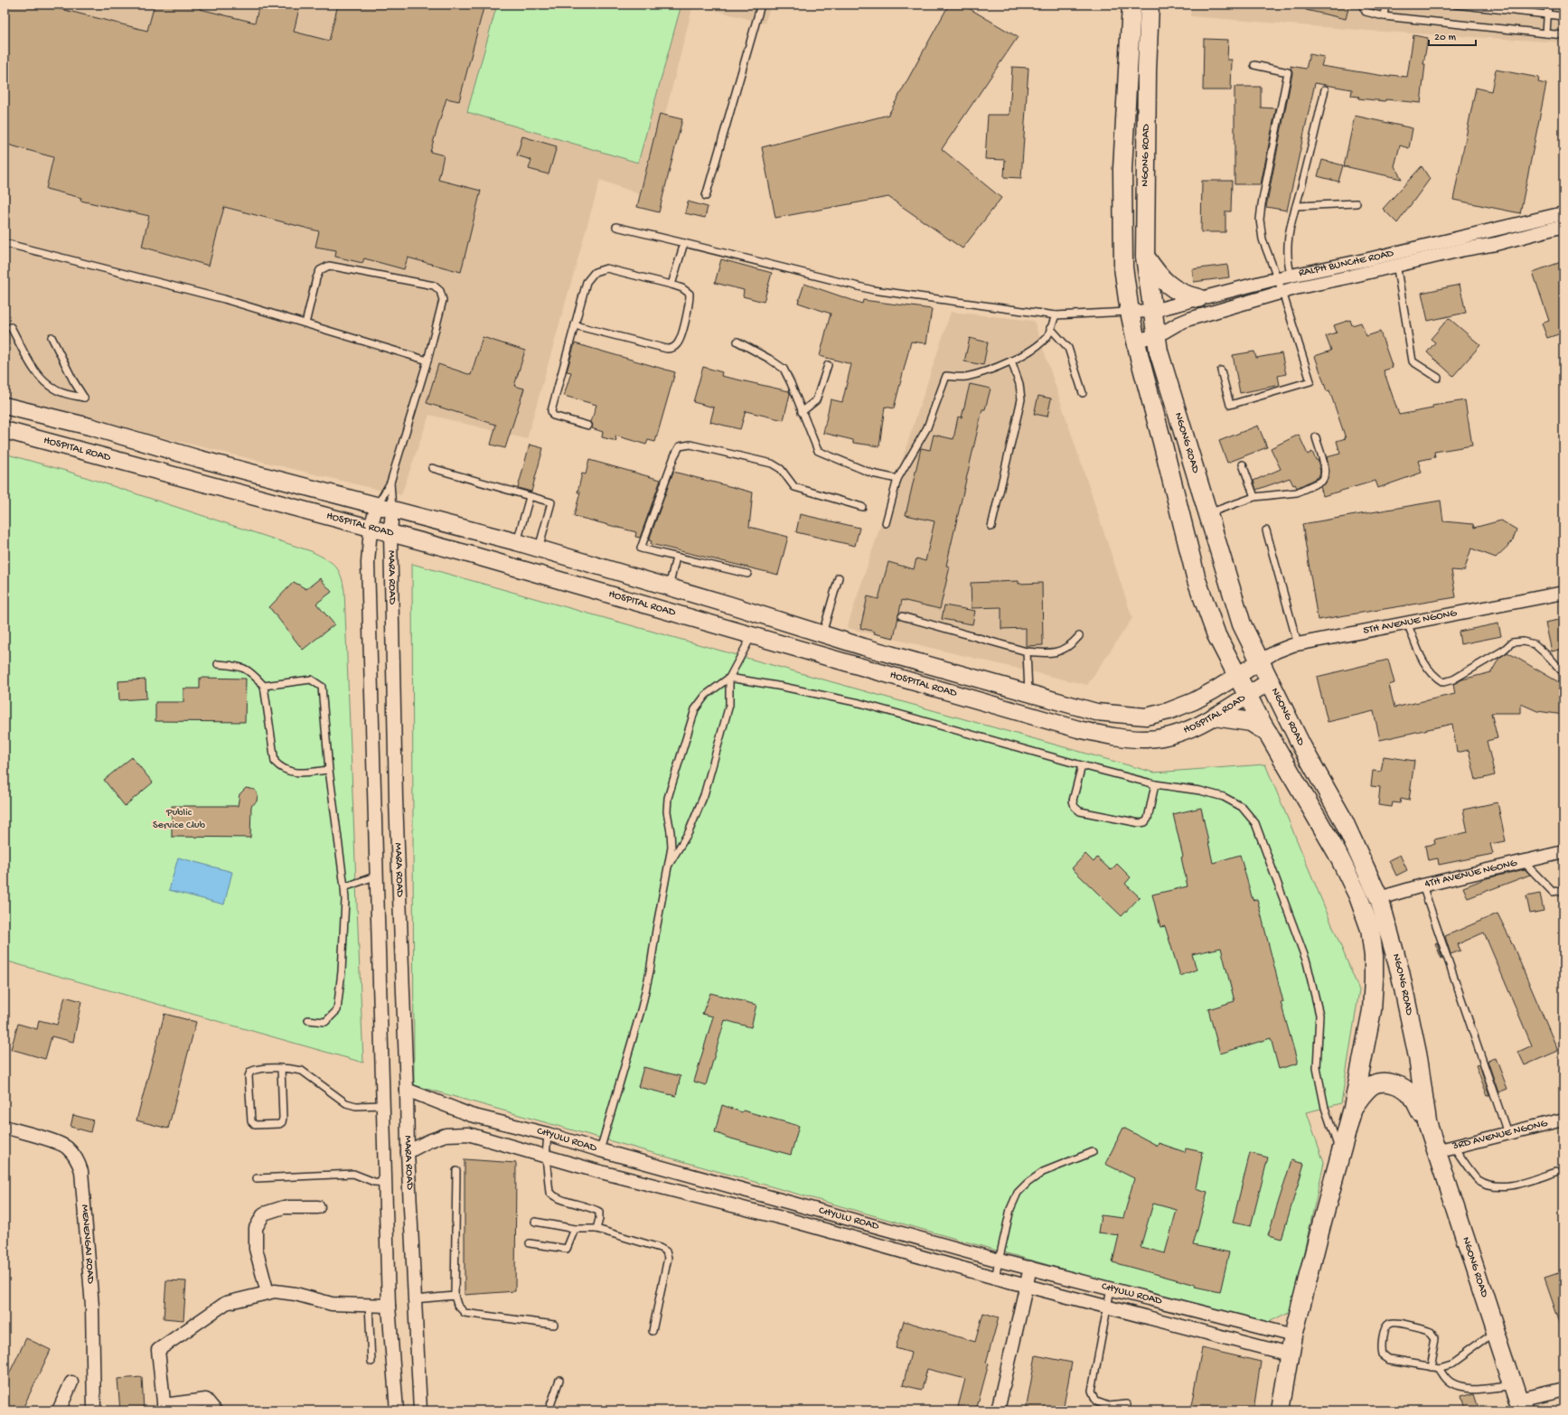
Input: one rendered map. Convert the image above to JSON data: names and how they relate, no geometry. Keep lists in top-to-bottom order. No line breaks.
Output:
{"streets":{"main road":["NGONG ROAD"],"street":["RALPH BUNCHE ROAD","HOSPITAL ROAD","MARA ROAD","5TH AVENUE NGONG","4TH AVENUE NGONG","3RD AVENUE NGONG","CHYULU ROAD","MENENGAI ROAD"]},"crossings":[["NGONG ROAD","RALPH BUNCHE ROAD"],["NGONG ROAD","HOSPITAL ROAD"],["NGONG ROAD","5TH AVENUE NGONG"],["NGONG ROAD","4TH AVENUE NGONG"],["NGONG ROAD","3RD AVENUE NGONG"],["NGONG ROAD","CHYULU ROAD"],["HOSPITAL ROAD","MARA ROAD"],["HOSPITAL ROAD","5TH AVENUE NGONG"],["MARA ROAD","CHYULU ROAD"]],"parks":["Public Service Club"],"scale_bar":"20 m"}
